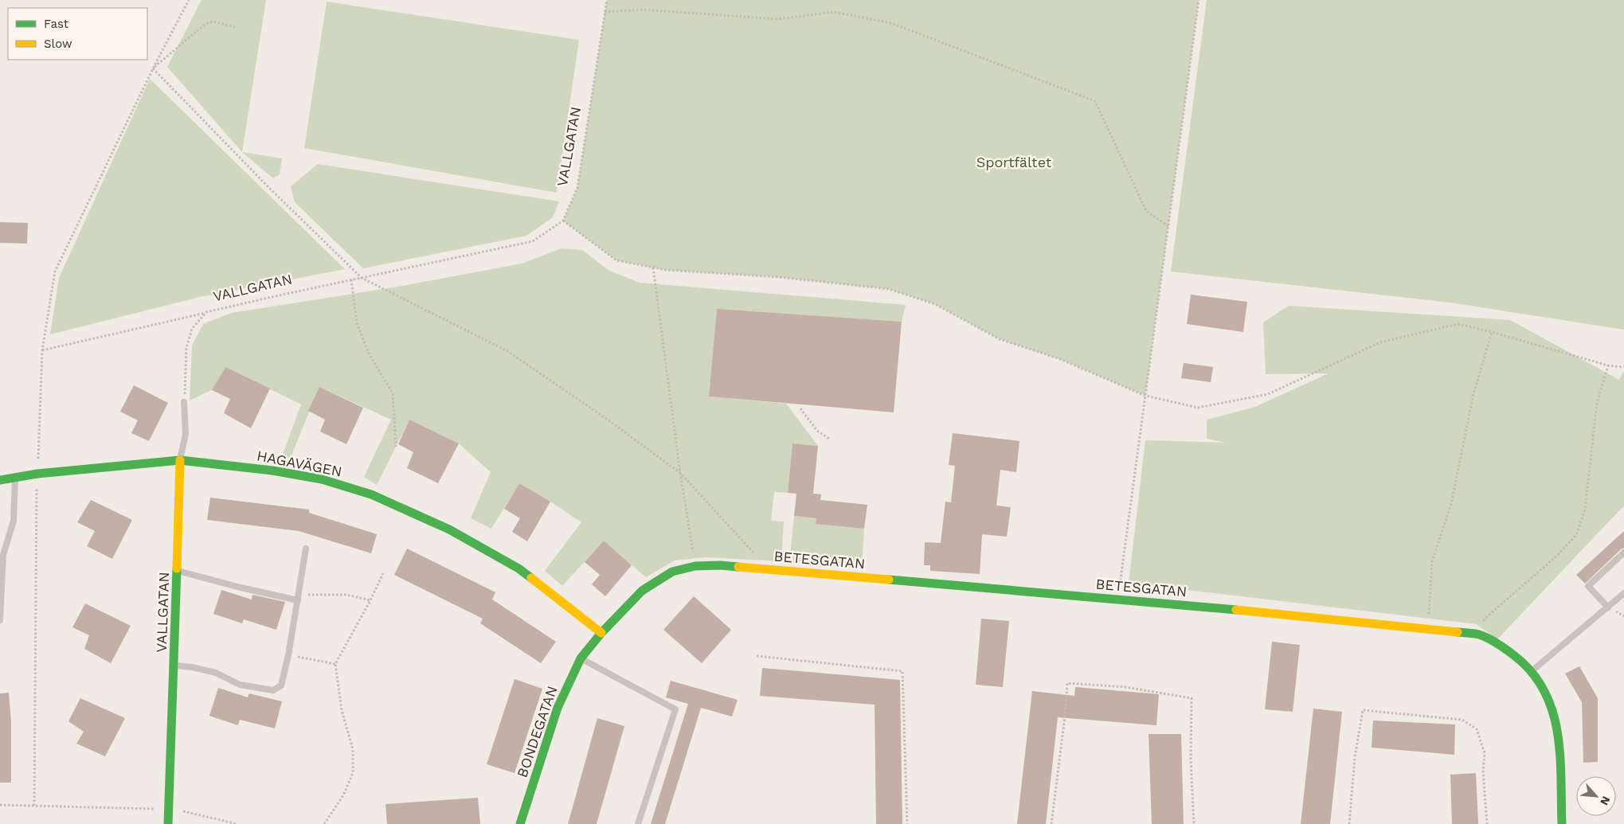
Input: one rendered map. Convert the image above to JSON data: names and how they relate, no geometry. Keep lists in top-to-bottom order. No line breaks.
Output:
{"streets":{"street":["VALLGATAN","HAGAVÄGEN","BETESGATAN","BONDEGATAN"]},"crossings":[["VALLGATAN","HAGAVÄGEN"],["HAGAVÄGEN","BETESGATAN"],["HAGAVÄGEN","BONDEGATAN"],["BETESGATAN","BONDEGATAN"]],"parks":["Sportfältet"],"legend":["Fast","Slow"],"north":"bottom right"}
